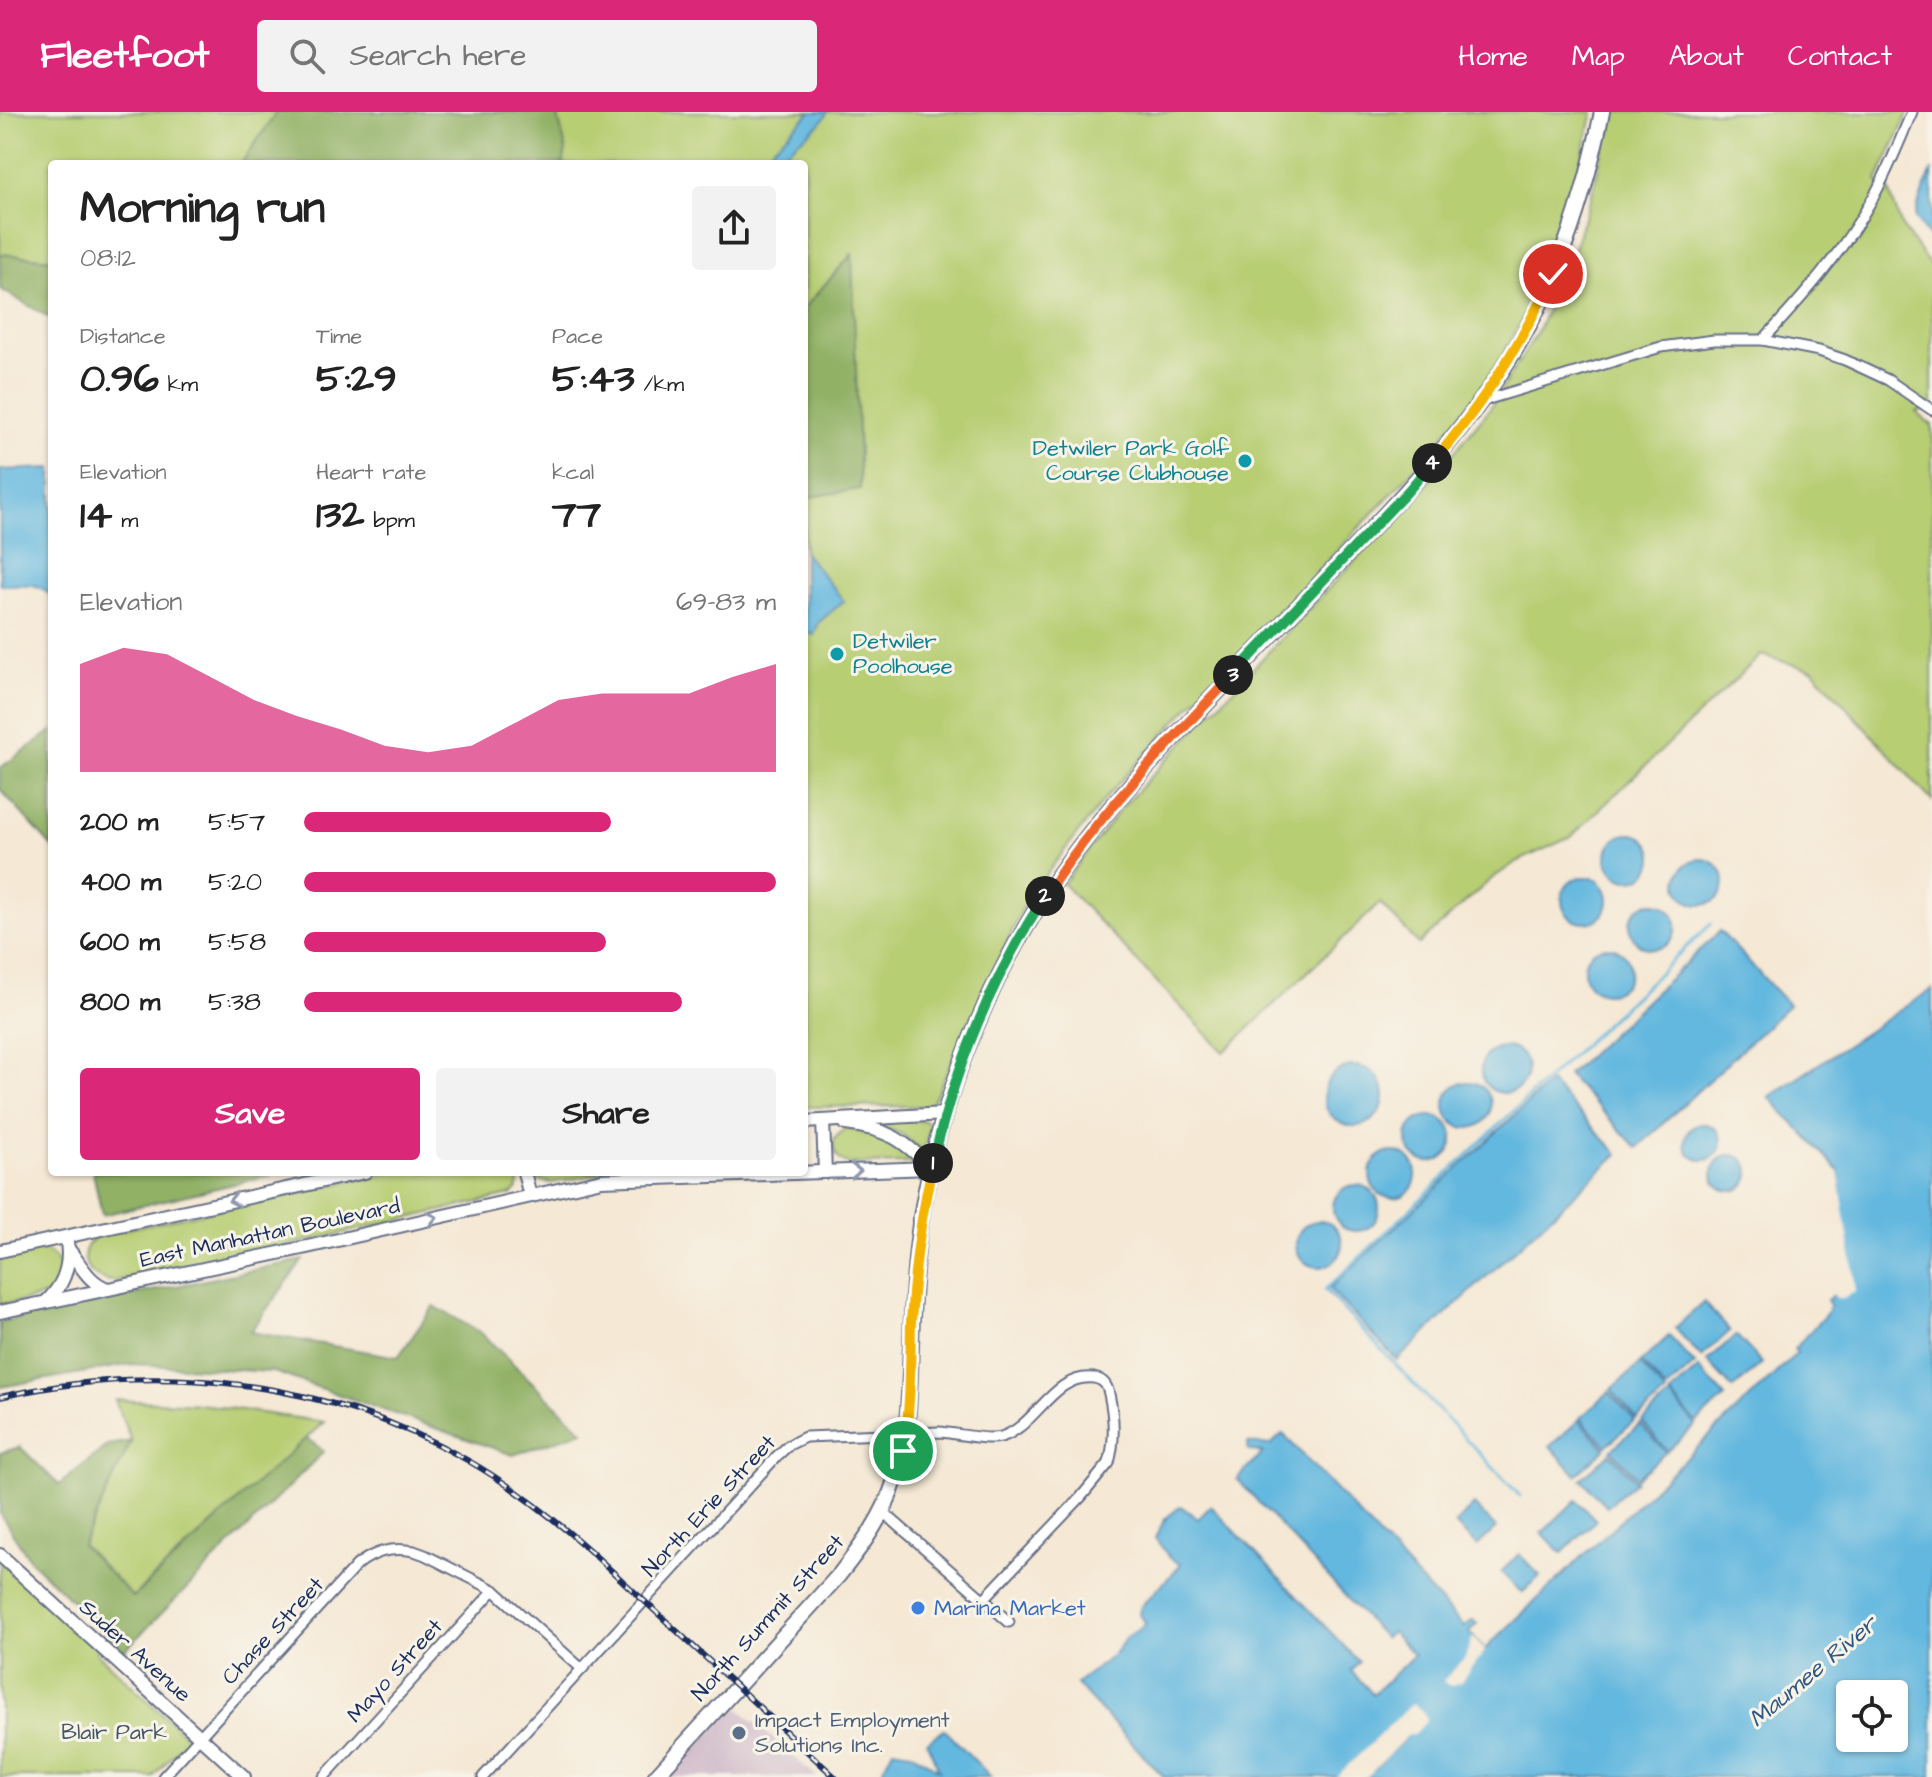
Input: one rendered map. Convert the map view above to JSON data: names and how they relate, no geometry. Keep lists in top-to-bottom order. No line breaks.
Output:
{"streets":{"main road":["North Summit Street"],"street":["East Manhattan Boulevard","North Erie Street","Chase Street","Suder Avenue","Mayo Street"]},"crossings":[["East Manhattan Boulevard","North Summit Street"],["North Erie Street","North Summit Street"],["Chase Street","Suder Avenue"],["Chase Street","Mayo Street"]],"water":["Maumee River"],"parks":["Blair Park"],"places":["Detwiler Park Golf Course Clubhouse","Detwiler Poolhouse","Marina Market","Impact Employment Solutions Inc."],"page":{"header":"Fleetfoot","search":"Search here","nav":["Home","Map","About","Contact"],"heading":["Morning run","08:12"],"stats":[["Distance","0.96 km"],["Time","5:29"],["Pace","5:43 /km"],["Elevation","14 m"],["Heart rate","132 bpm"],["kcal","77"]],"pins":["4","3","2","1"],"chart":["Elevation","69–83 m"],"list":[{"name":"200 m","note":"5:57"},{"name":"400 m","note":"5:20"},{"name":"600 m","note":"5:58"},{"name":"800 m","note":"5:38"}],"buttons":["Save","Share"]}}
